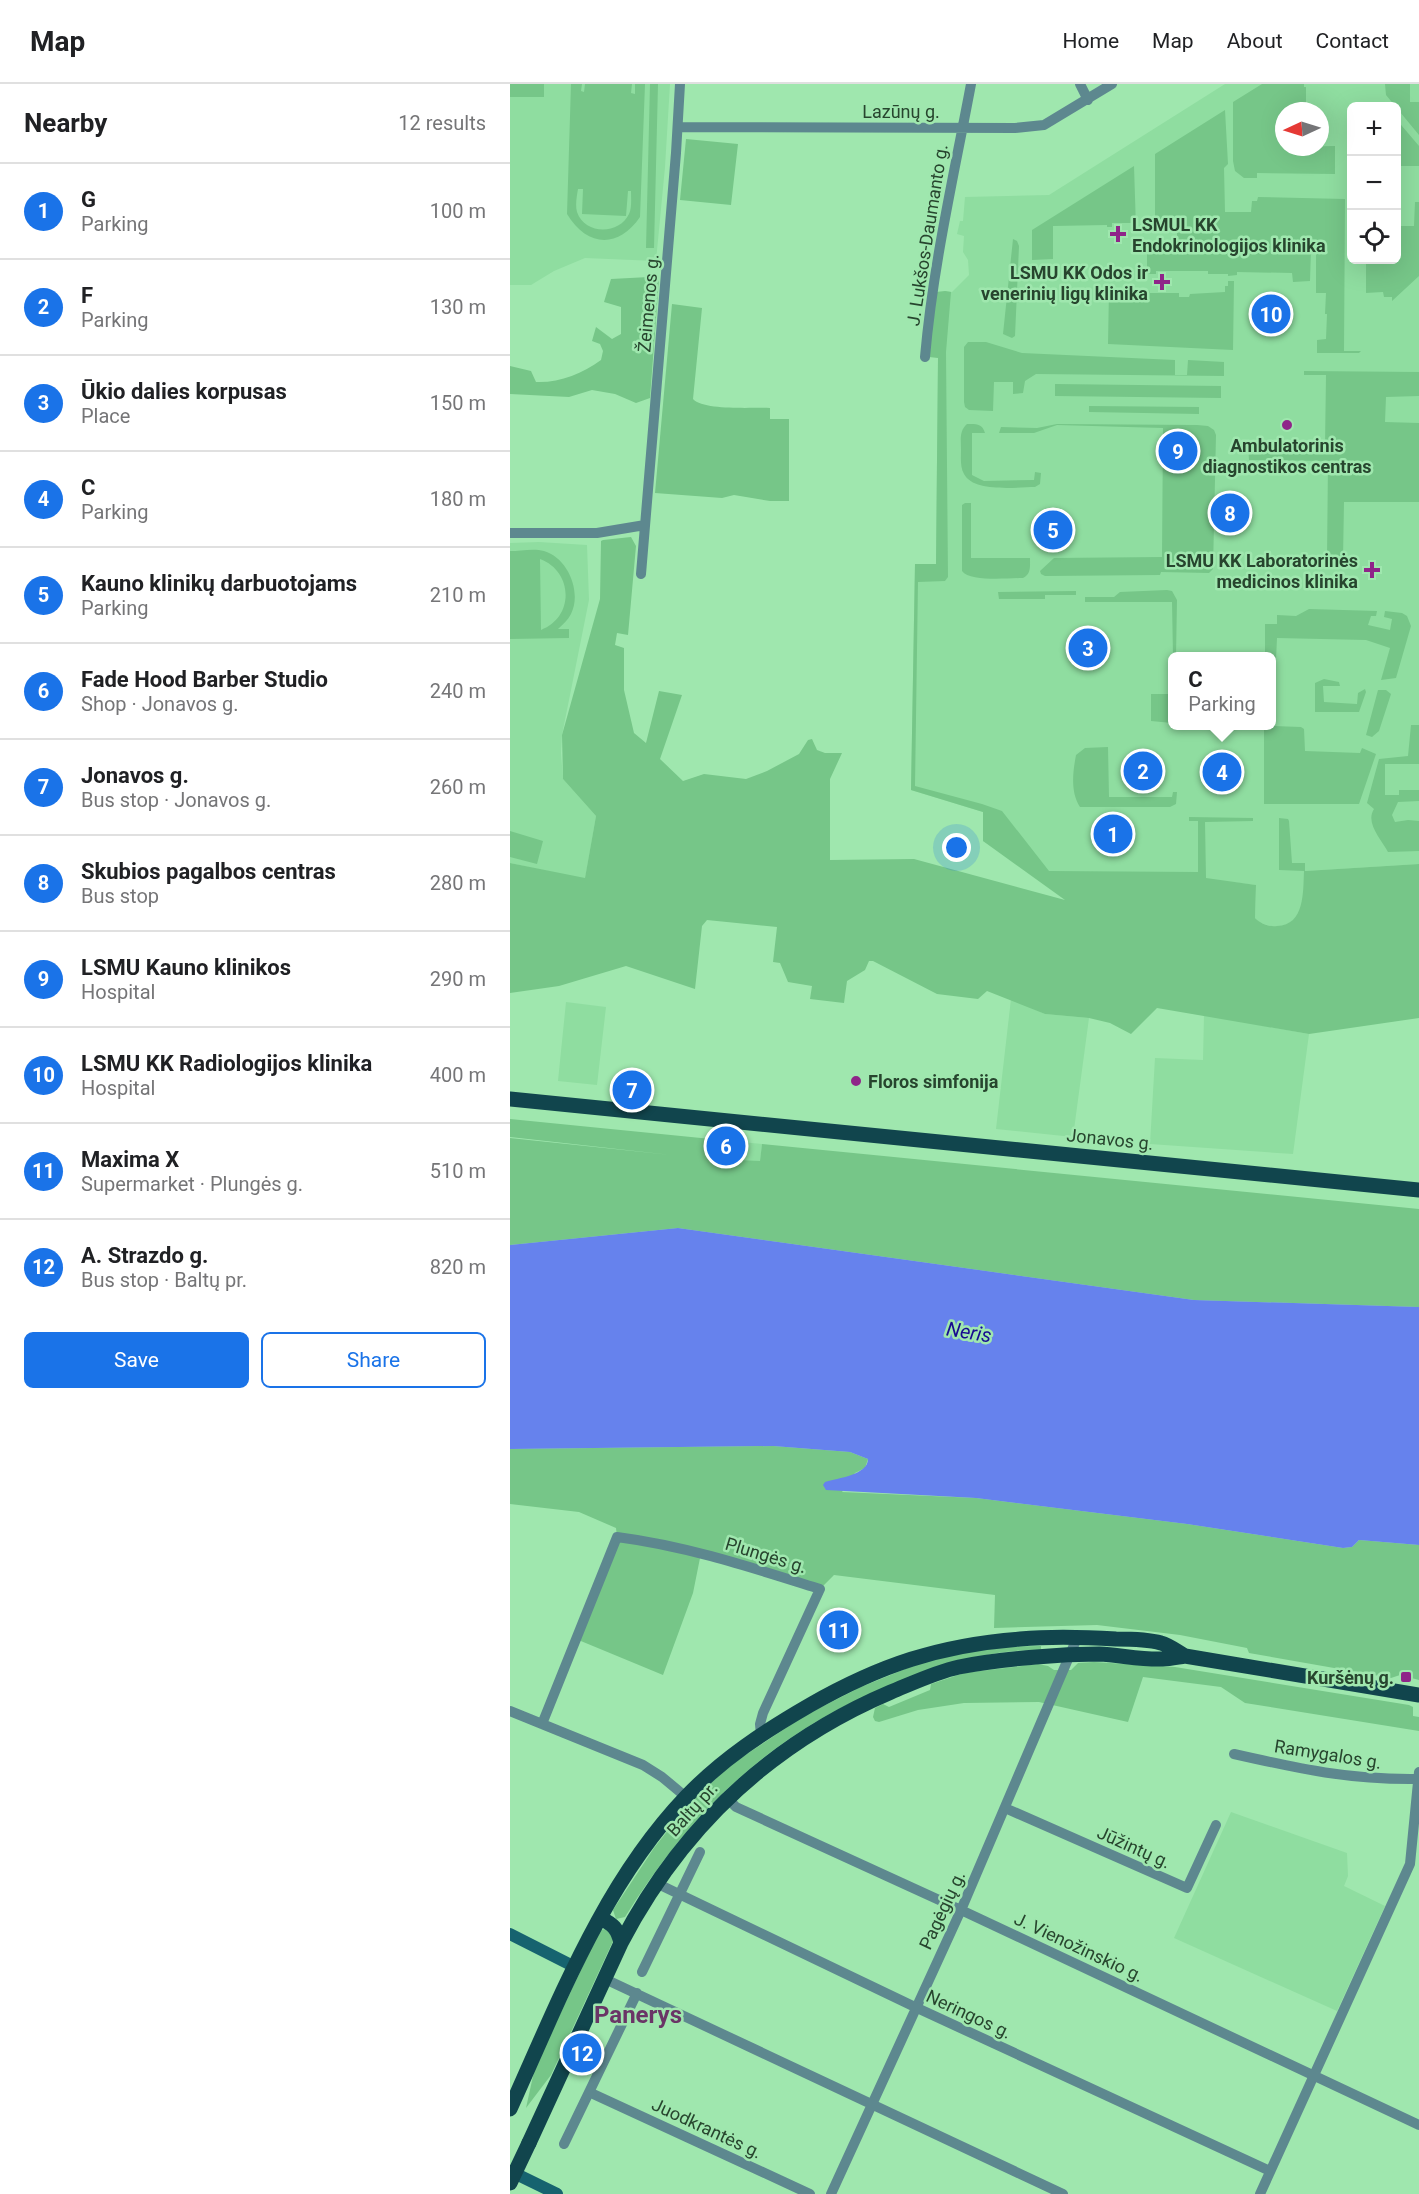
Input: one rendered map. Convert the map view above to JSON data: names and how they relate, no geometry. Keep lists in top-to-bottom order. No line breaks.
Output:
{"streets":{"main road":["Jonavos g.","Baltų pr."],"street":["Lazūnų g.","J. Lukšos-Daumanto g.","Žeimenos g.","Plungės g.","Ramygalos g.","Jūžintų g.","Pagėgių g.","J. Vienožinskio g.","Neringos g.","Juodkrantės g."]},"crossings":[["Lazūnų g.","J. Lukšos-Daumanto g."],["Lazūnų g.","Žeimenos g."],["Plungės g.","Baltų pr."],["Baltų pr.","Pagėgių g."],["Baltų pr.","J. Vienožinskio g."],["Baltų pr.","Neringos g."],["Jūžintų g.","Pagėgių g."],["Pagėgių g.","J. Vienožinskio g."],["Pagėgių g.","Neringos g."]],"districts":["Panerys"],"water":["Neris"],"places":{"health":["LSMUL KK Endokrinologijos klinika","LSMU KK Odos ir venerinių ligų klinika","LSMU KK Laboratorinės medicinos klinika"],"other":["Ambulatorinis diagnostikos centras","Floros simfonija"],"transit":["Kuršėnų g."]},"north":"left","page":{"header":"Map","nav":["Home","Map","About","Contact"],"heading":["Nearby","12 results"],"map_buttons":["+","−"],"list":[{"mark":"1","name":"G","note":"Parking","value":"100 m"},{"mark":"2","name":"F","note":"Parking","value":"130 m"},{"mark":"3","name":"Ūkio dalies korpusas","note":"Place","value":"150 m"},{"mark":"4","name":"C","note":"Parking","value":"180 m"},{"mark":"5","name":"Kauno klinikų darbuotojams","note":"Parking","value":"210 m"},{"mark":"6","name":"Fade Hood Barber Studio","note":"Shop · Jonavos g.","value":"240 m"},{"mark":"7","name":"Jonavos g.","note":"Bus stop · Jonavos g.","value":"260 m"},{"mark":"8","name":"Skubios pagalbos centras","note":"Bus stop","value":"280 m"},{"mark":"9","name":"LSMU Kauno klinikos","note":"Hospital","value":"290 m"},{"mark":"10","name":"LSMU KK Radiologijos klinika","note":"Hospital","value":"400 m"},{"mark":"11","name":"Maxima X","note":"Supermarket · Plungės g.","value":"510 m"},{"mark":"12","name":"A. Strazdo g.","note":"Bus stop · Baltų pr.","value":"820 m"}],"pins":["10","9","8","5","3","2","4","1","7","6","11","12"],"popup":["C","Parking"],"buttons":["Save","Share"]}}
